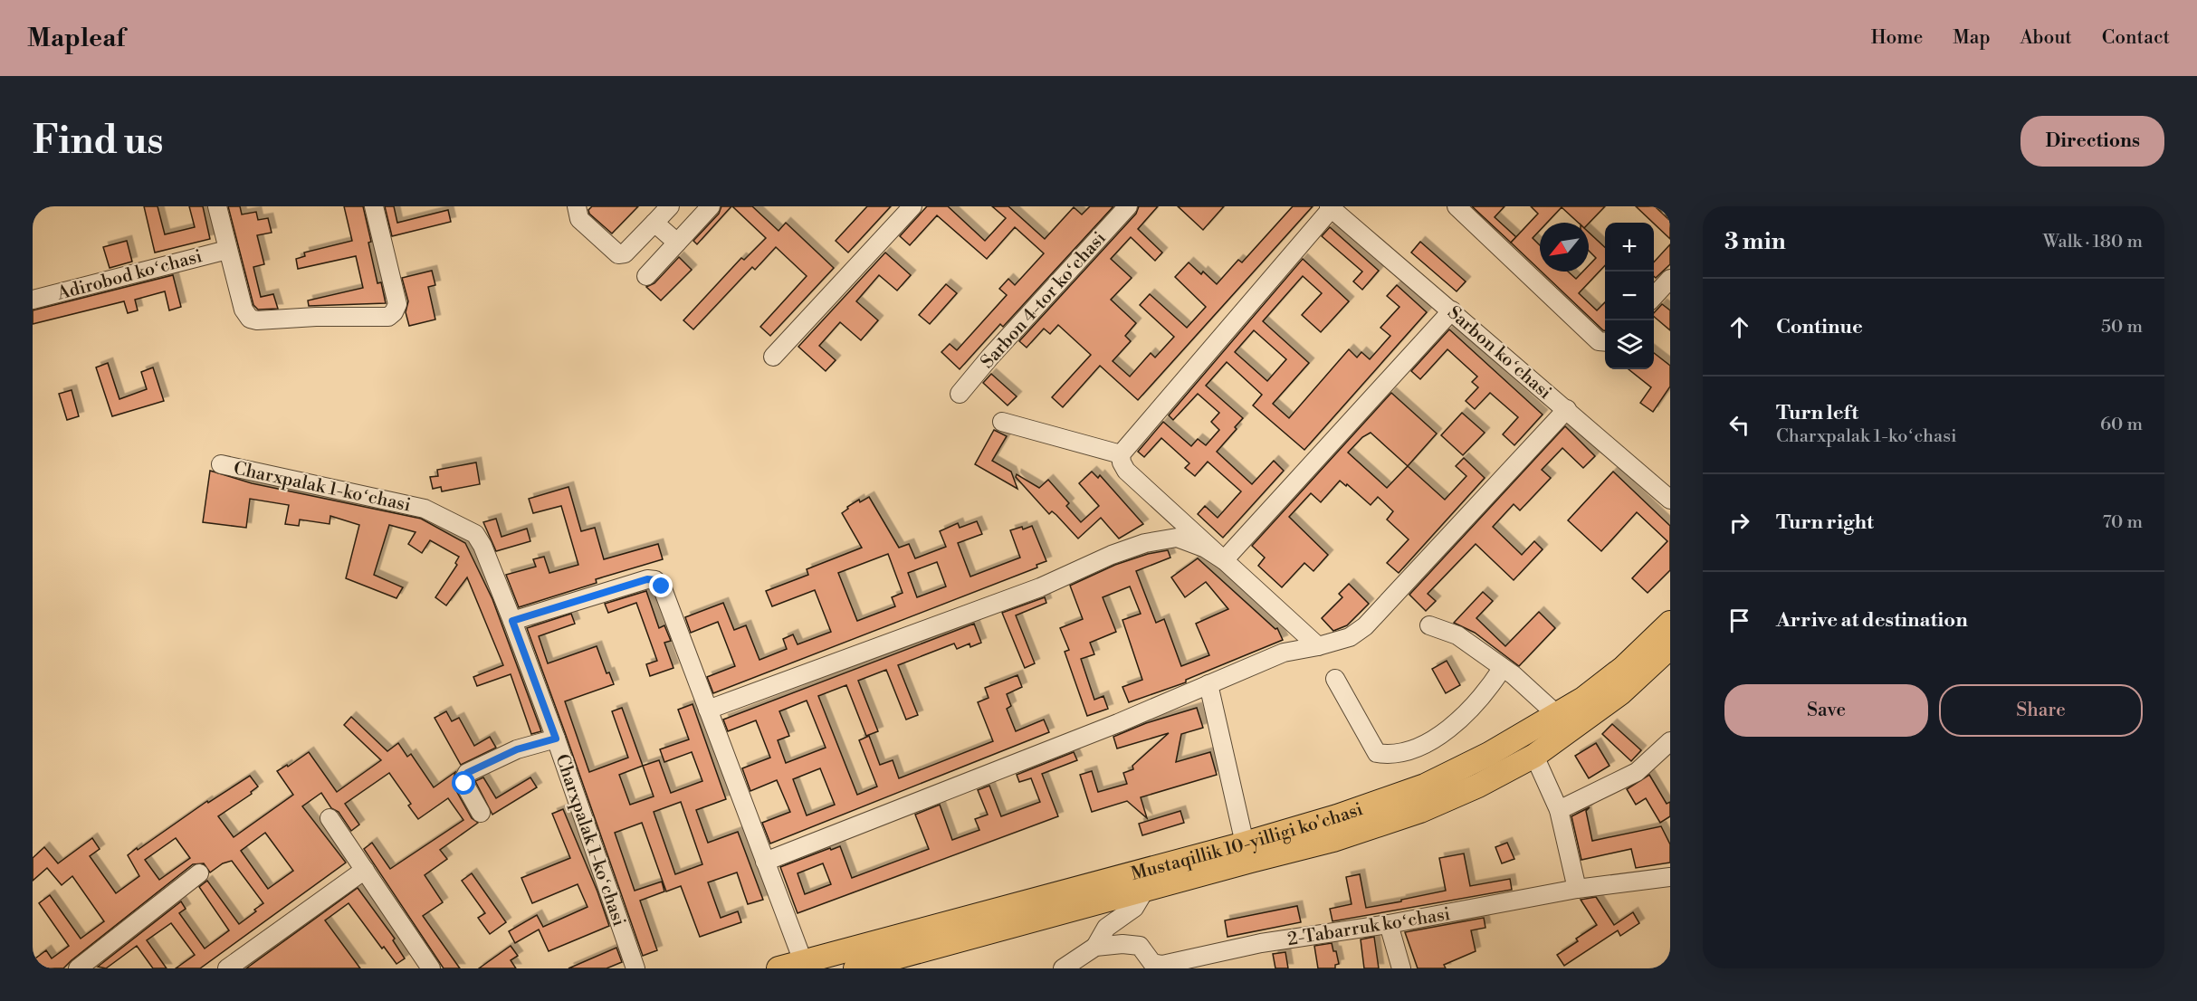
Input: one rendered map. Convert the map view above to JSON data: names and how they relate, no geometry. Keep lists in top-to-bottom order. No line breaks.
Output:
{"streets":{"main road":["Mustaqillik 10-yilligi ko'chasi"],"street":["Adirobod koʻchasi","Sarbon 4-tor koʻchasi","Sarbon koʻchasi","Charxpalak 1-koʻchasi","2-Tabarruk koʻchasi"]},"north":"bottom left","page":{"header":"Mapleaf","nav":["Home","Map","About","Contact"],"buttons":["Directions",["Save","Share"]],"title":"Find us","heading":["3 min","Walk · 180 m"],"map_buttons":["+","−"],"list":[["Continue","50 m"],["Turn left","Charxpalak 1-koʻchasi","60 m"],["Turn right","70 m"],"Arrive at destination"]}}
